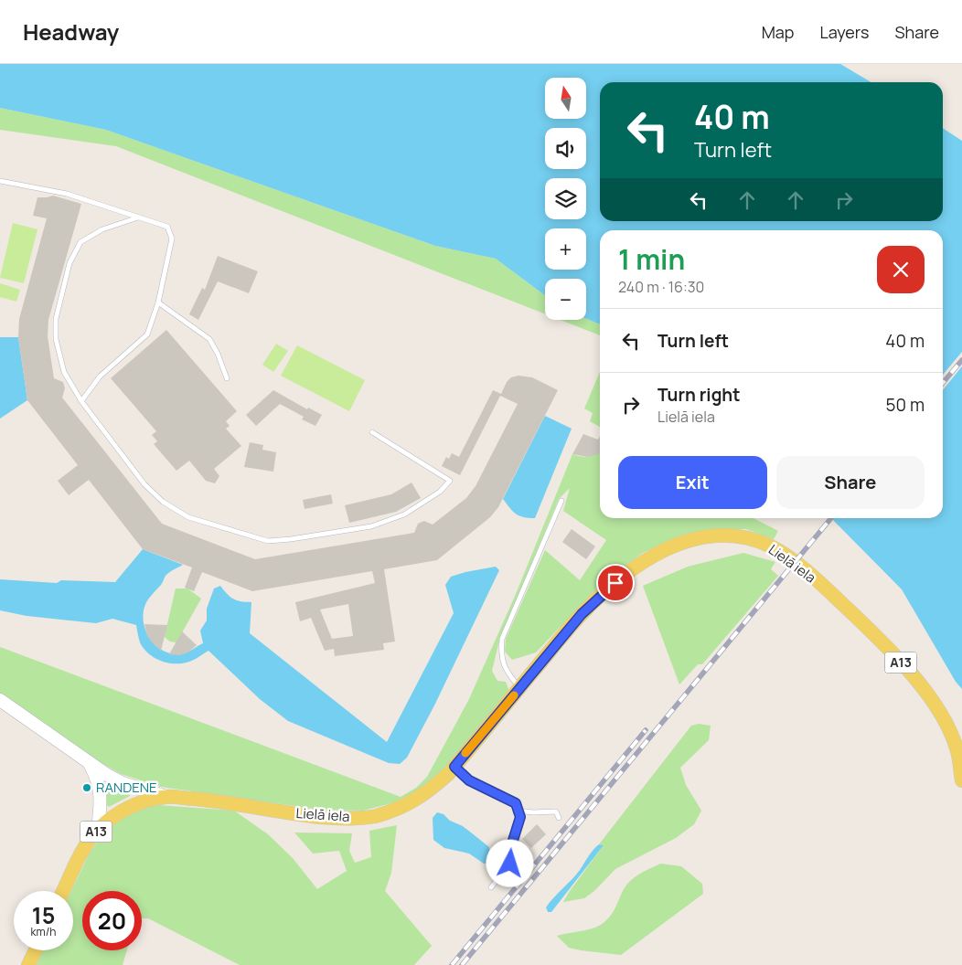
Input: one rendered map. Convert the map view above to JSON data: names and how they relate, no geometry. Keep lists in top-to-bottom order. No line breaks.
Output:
{"streets":{"main road":["Lielā iela","A13"]},"crossings":[["Lielā iela","A13"]],"places":["RANDENE"],"north":"top","page":{"header":"Headway","nav":["Map","Layers","Share"],"map_buttons":["+","−"],"turn":["40 m","Turn left"],"heading":["1 min","240 m · 16:30"],"list":[{"name":"Turn left","value":"40 m"},{"name":"Turn right","note":"Lielā iela","value":"50 m"}],"buttons":["Exit","Share"],"speed":"15 km/h","limit":"20"}}
